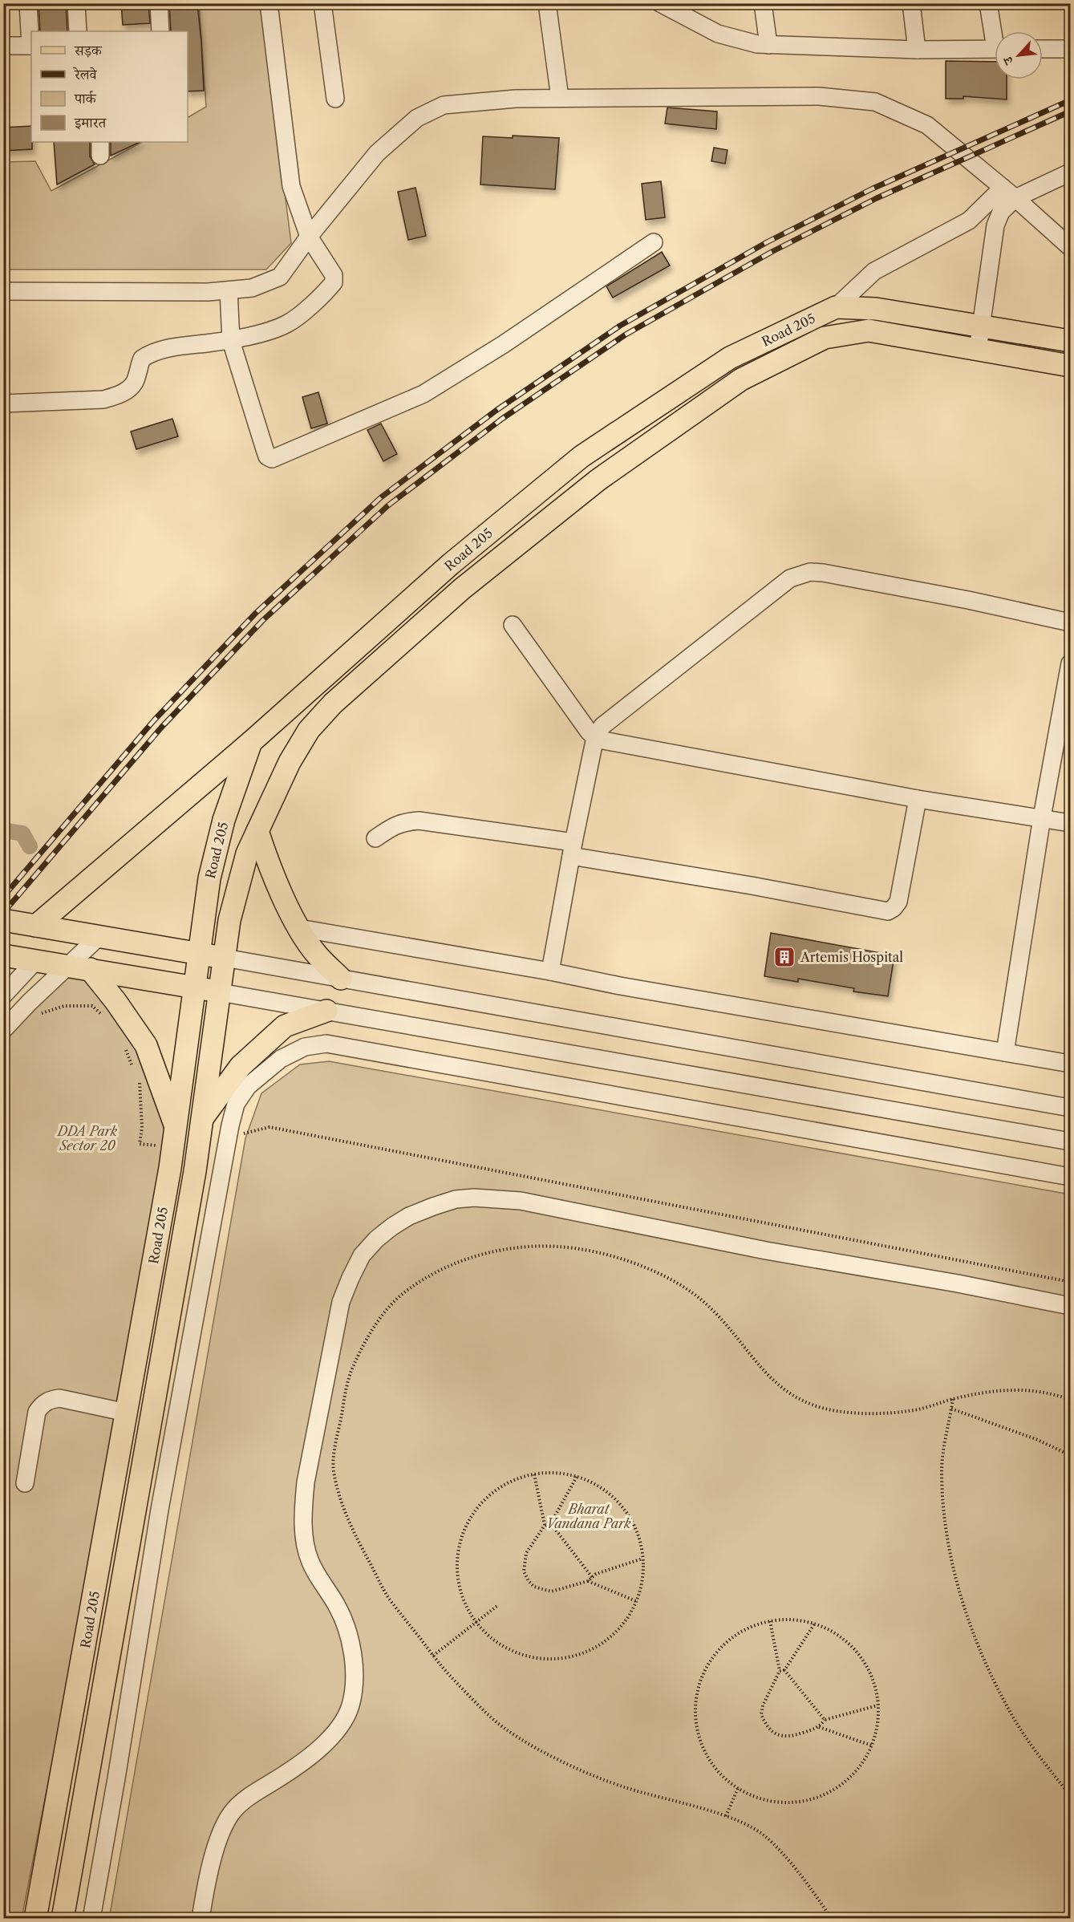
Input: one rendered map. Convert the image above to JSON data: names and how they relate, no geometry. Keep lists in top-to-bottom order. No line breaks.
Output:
{"streets":{"main road":["Road 205"]},"parks":["DDA Park Sector 20","Bharat Vandana Park"],"places":{"building":["Artemis Hospital"]},"legend":["सड़क","रेलवे","पार्क","इमारत"],"north":"bottom left"}
